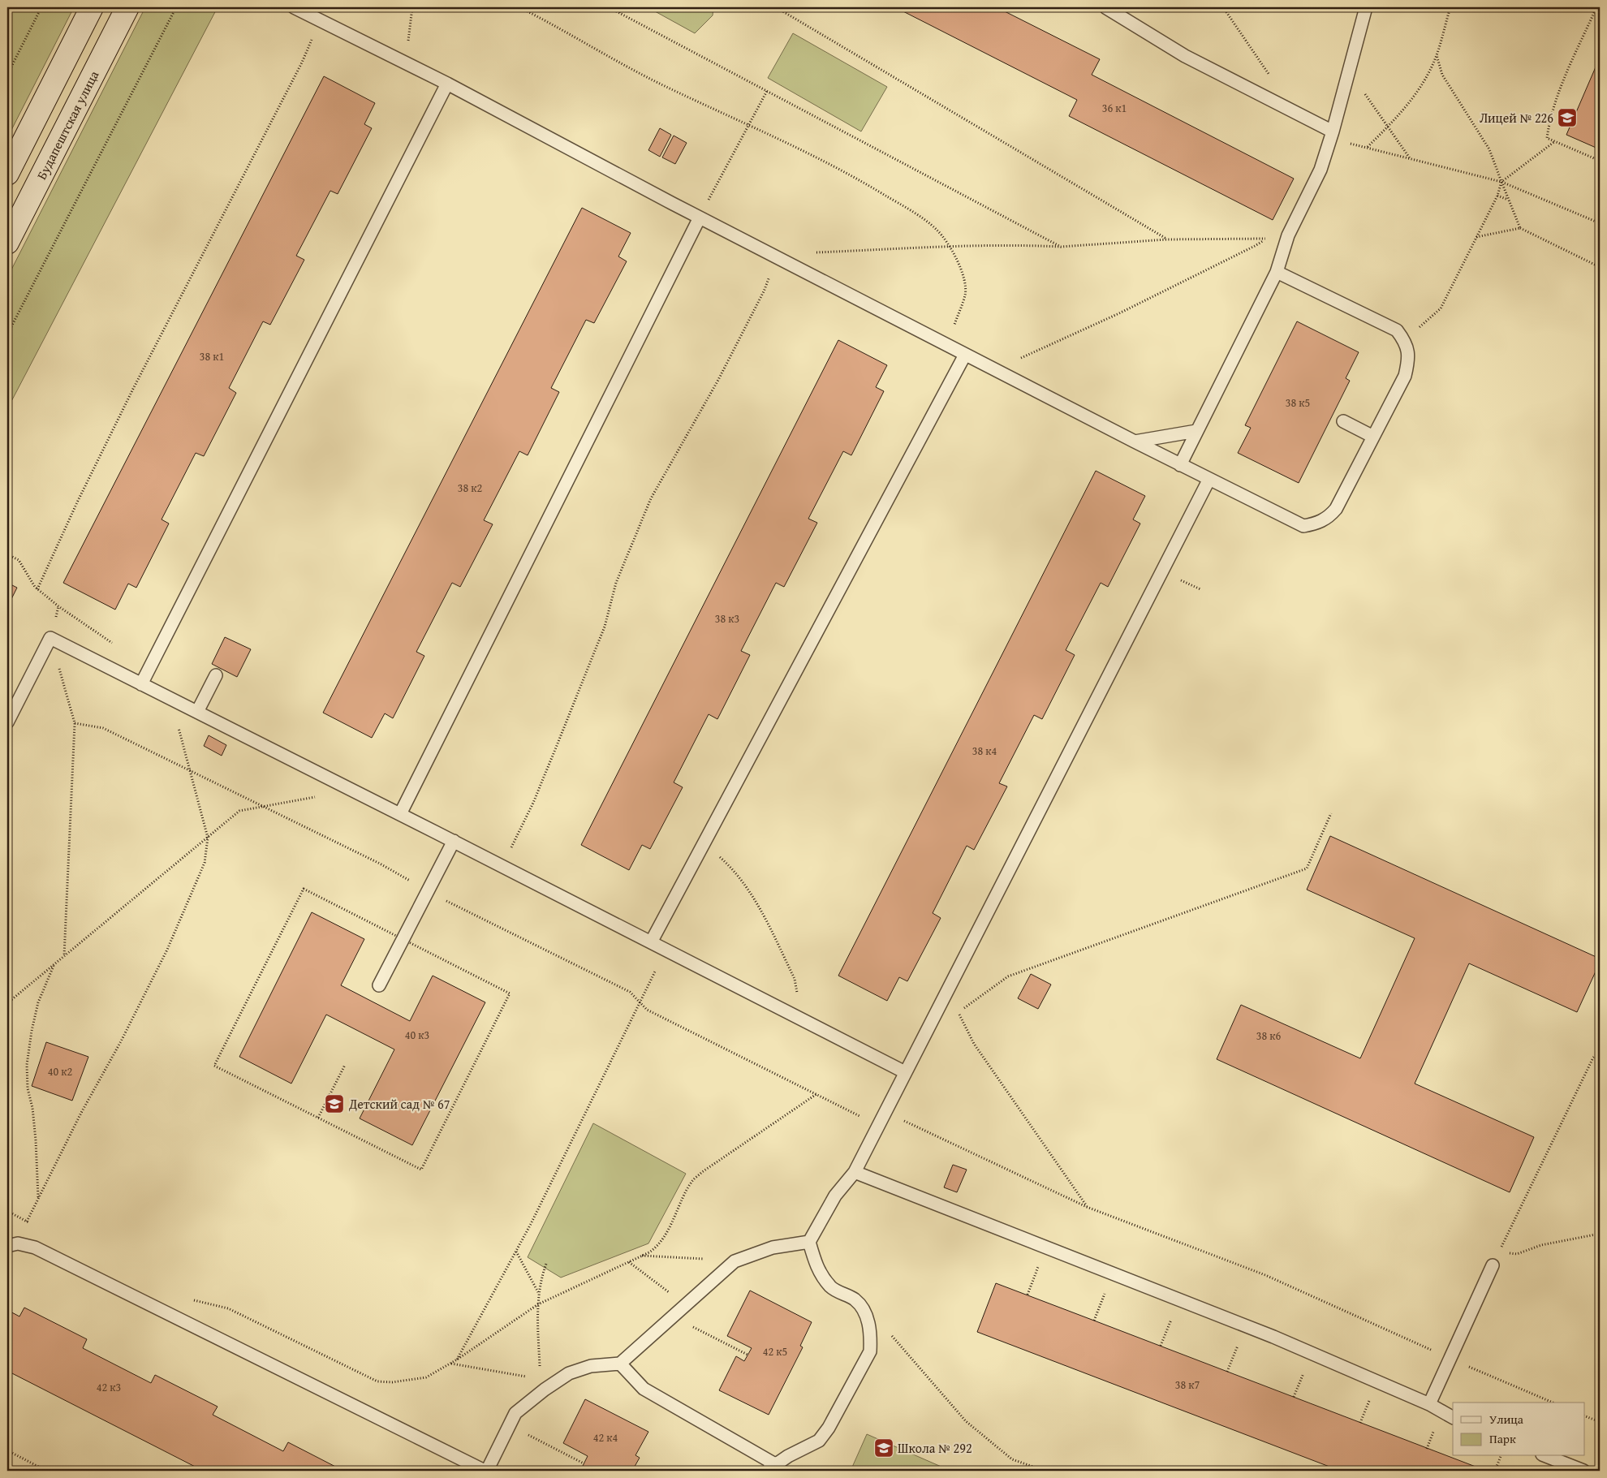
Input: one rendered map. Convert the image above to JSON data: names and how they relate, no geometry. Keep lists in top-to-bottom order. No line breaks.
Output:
{"streets":{"street":["Будапештская улица"]},"places":{"school or university":["Лицей № 226","Детский сад № 67","Школа № 292"]},"house_numbers":["36 к1","38 к1","38 к5","38 к2","38 к3","38 к4","40 к3","38 к6","40 к2","42 к5","38 к7","42 к3","42 к4"],"legend":["Улица","Парк"]}
